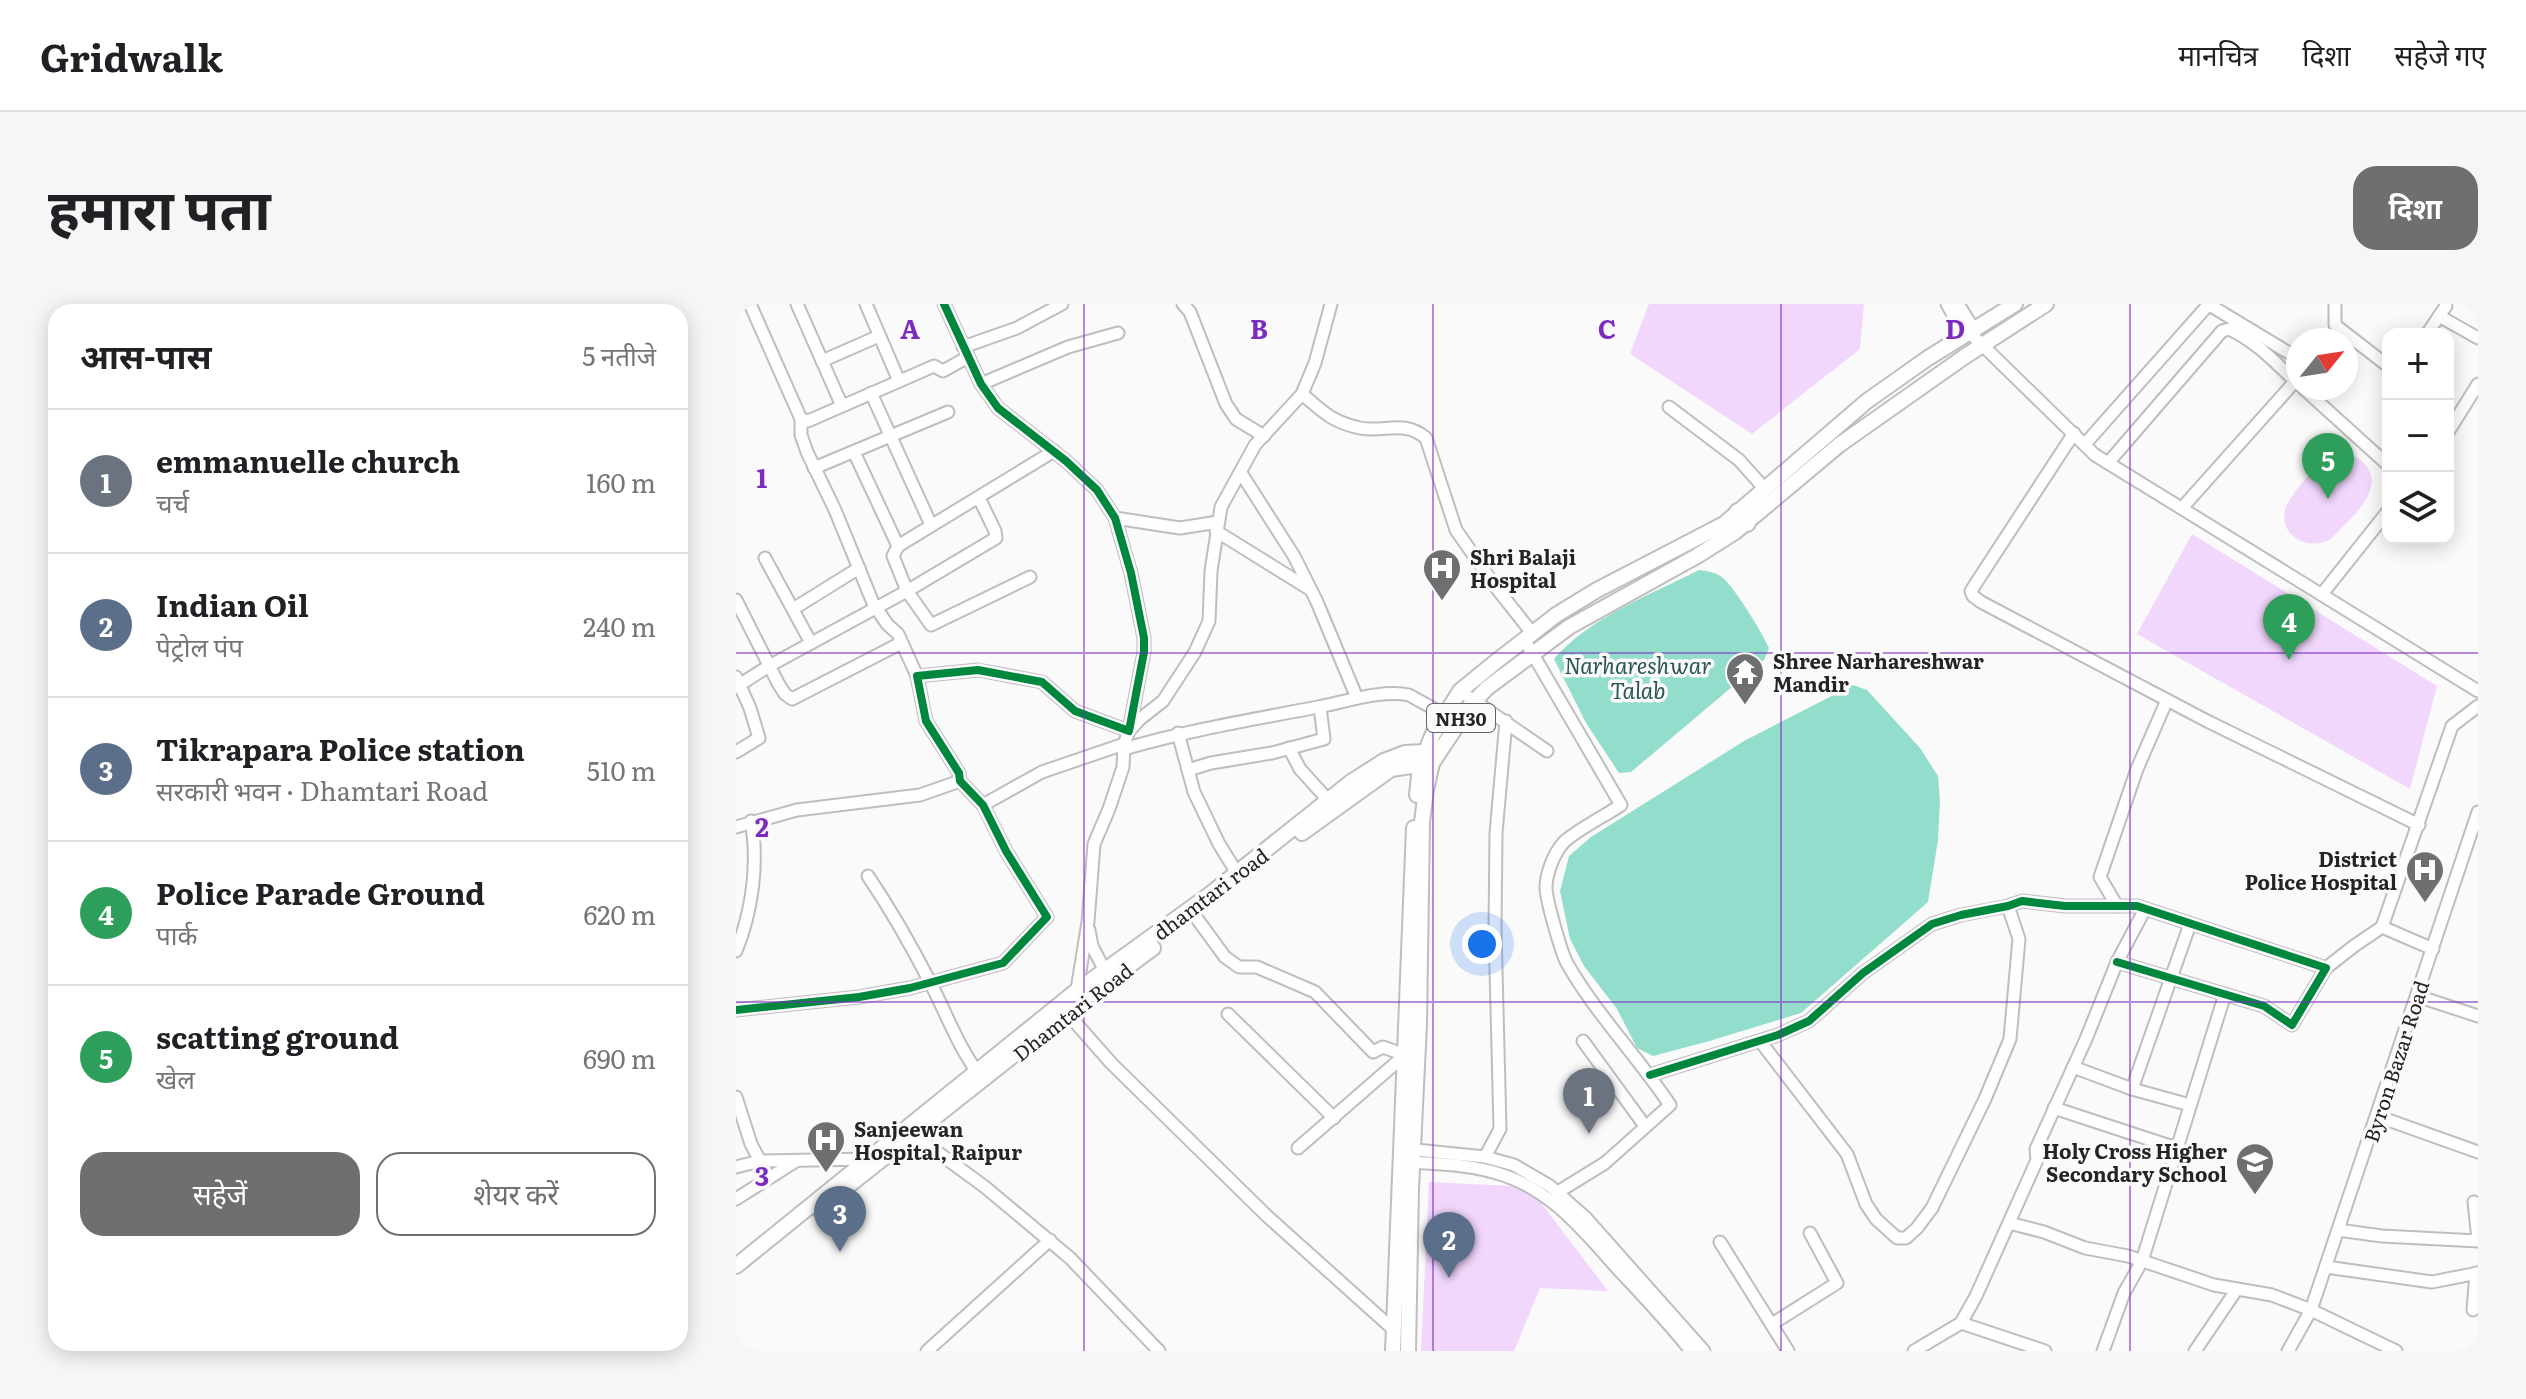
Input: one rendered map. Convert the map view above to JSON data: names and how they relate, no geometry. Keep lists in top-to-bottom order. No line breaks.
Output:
{"streets":{"main road":["NH30","dhamtari road","Dhamtari Road"],"street":["Byron Bazar Road"]},"crossings":[["NH30","dhamtari road"],["NH30","Dhamtari Road"],["dhamtari road","Dhamtari Road"]],"water":["Narhareshwar Talab"],"places":{"hospital":["Shri Balaji Hospital","District Police Hospital","Sanjeewan Hospital, Raipur"],"temple":["Shree Narhareshwar Mandir"],"school or university":["Holy Cross Higher Secondary School"]},"north":"top right","page":{"header":"Gridwalk","nav":["मानचित्र","दिशा","सहेजे गए"],"title":"हमारा पता","buttons":["दिशा",["सहेजें","शेयर करें"]],"heading":["आस-पास","5 नतीजे"],"map_buttons":["+","−"],"list":[{"mark":"1","name":"emmanuelle church","note":"चर्च","value":"160 m"},{"mark":"2","name":"Indian Oil","note":"पेट्रोल पंप","value":"240 m"},{"mark":"3","name":"Tikrapara Police station","note":"सरकारी भवन · Dhamtari Road","value":"510 m"},{"mark":"4","name":"Police Parade Ground","note":"पार्क","value":"620 m"},{"mark":"5","name":"scatting ground","note":"खेल","value":"690 m"}],"pins":["5","4","1","3","2"]},"grid":{"columns":["A","B","C","D"],"rows":["1","2","3"]}}
